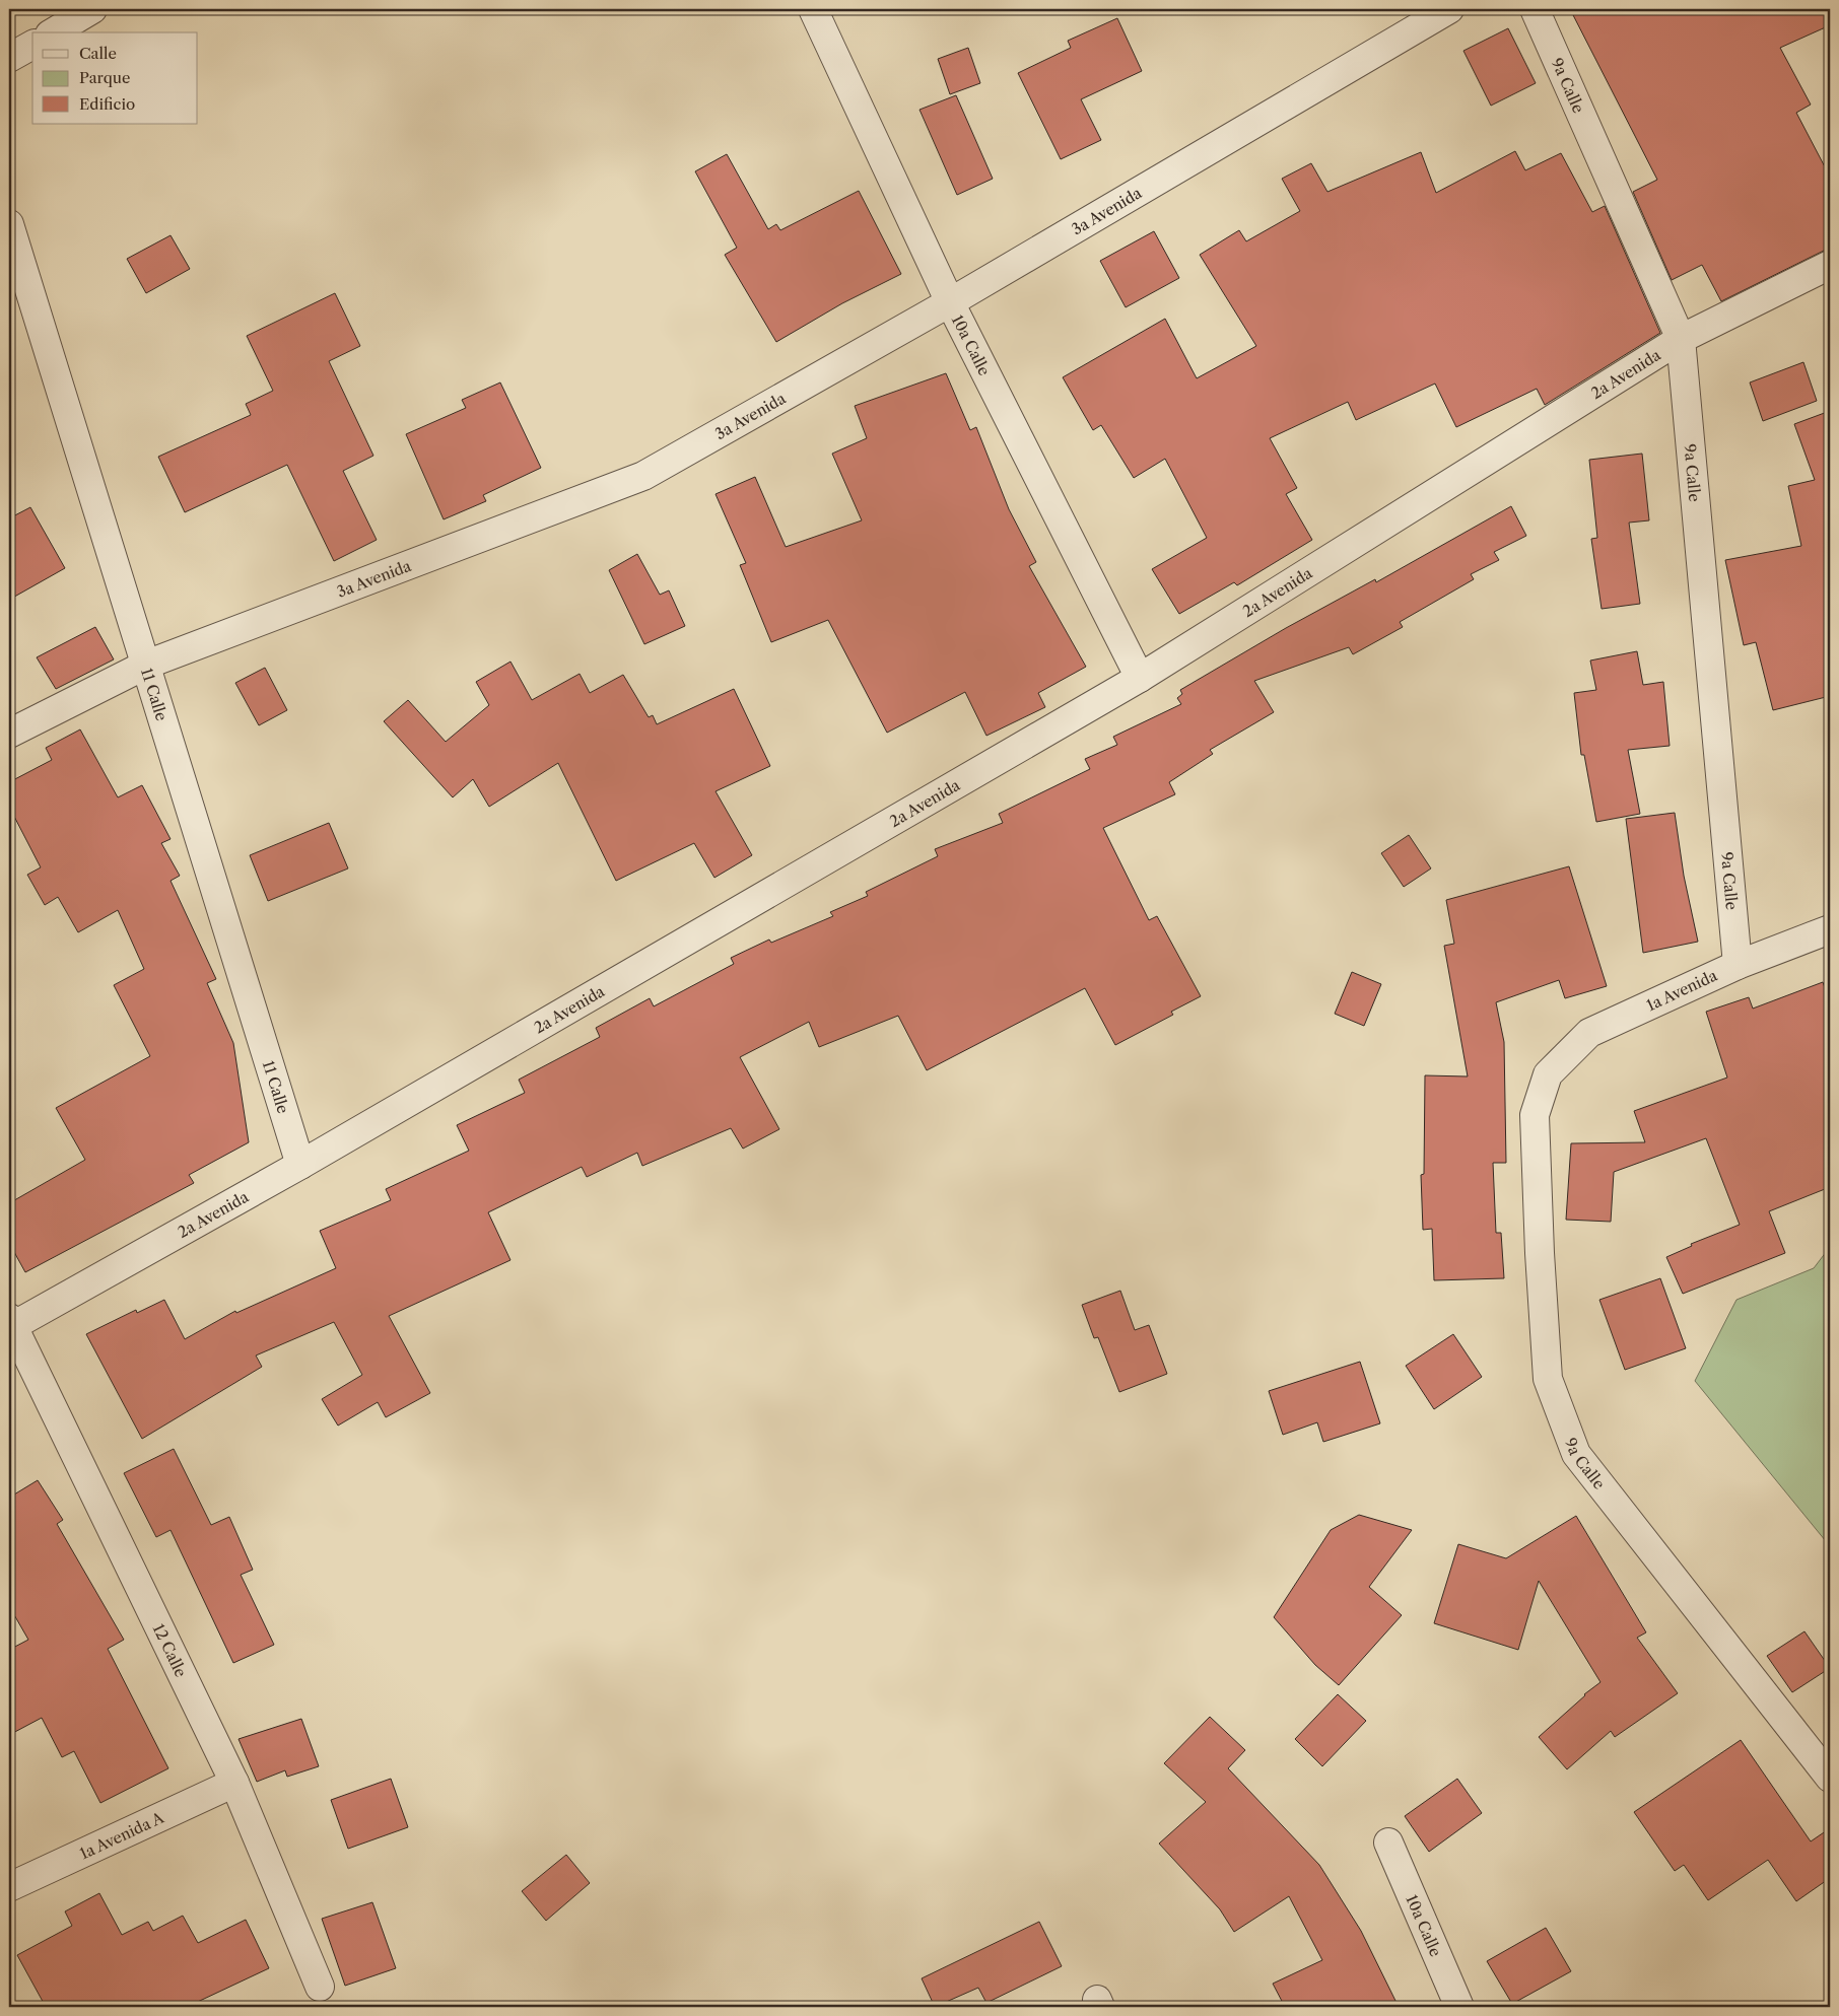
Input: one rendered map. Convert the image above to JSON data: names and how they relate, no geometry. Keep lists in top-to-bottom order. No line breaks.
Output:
{"streets":{"street":["9a Calle","3a Avenida","10a Calle","2a Avenida","11 Calle","1a Avenida","12 Calle","1a Avenida A"]},"crossings":[["9a Calle","2a Avenida"],["9a Calle","1a Avenida"],["3a Avenida","10a Calle"],["3a Avenida","11 Calle"],["10a Calle","2a Avenida"],["2a Avenida","11 Calle"],["2a Avenida","12 Calle"],["12 Calle","1a Avenida A"]],"legend":["Calle","Parque","Edificio"]}
